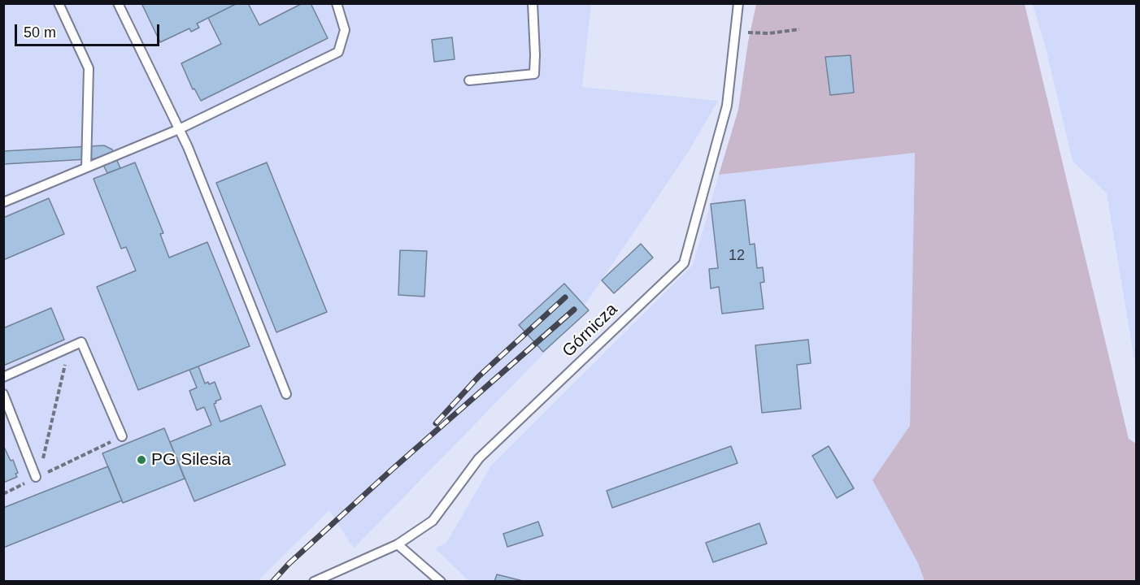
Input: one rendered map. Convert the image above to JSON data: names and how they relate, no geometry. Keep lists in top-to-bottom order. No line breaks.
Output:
{"streets":{"lane":["Górnicza"]},"places":["PG Silesia"],"house_numbers":["12"],"scale_bar":"50 m"}
